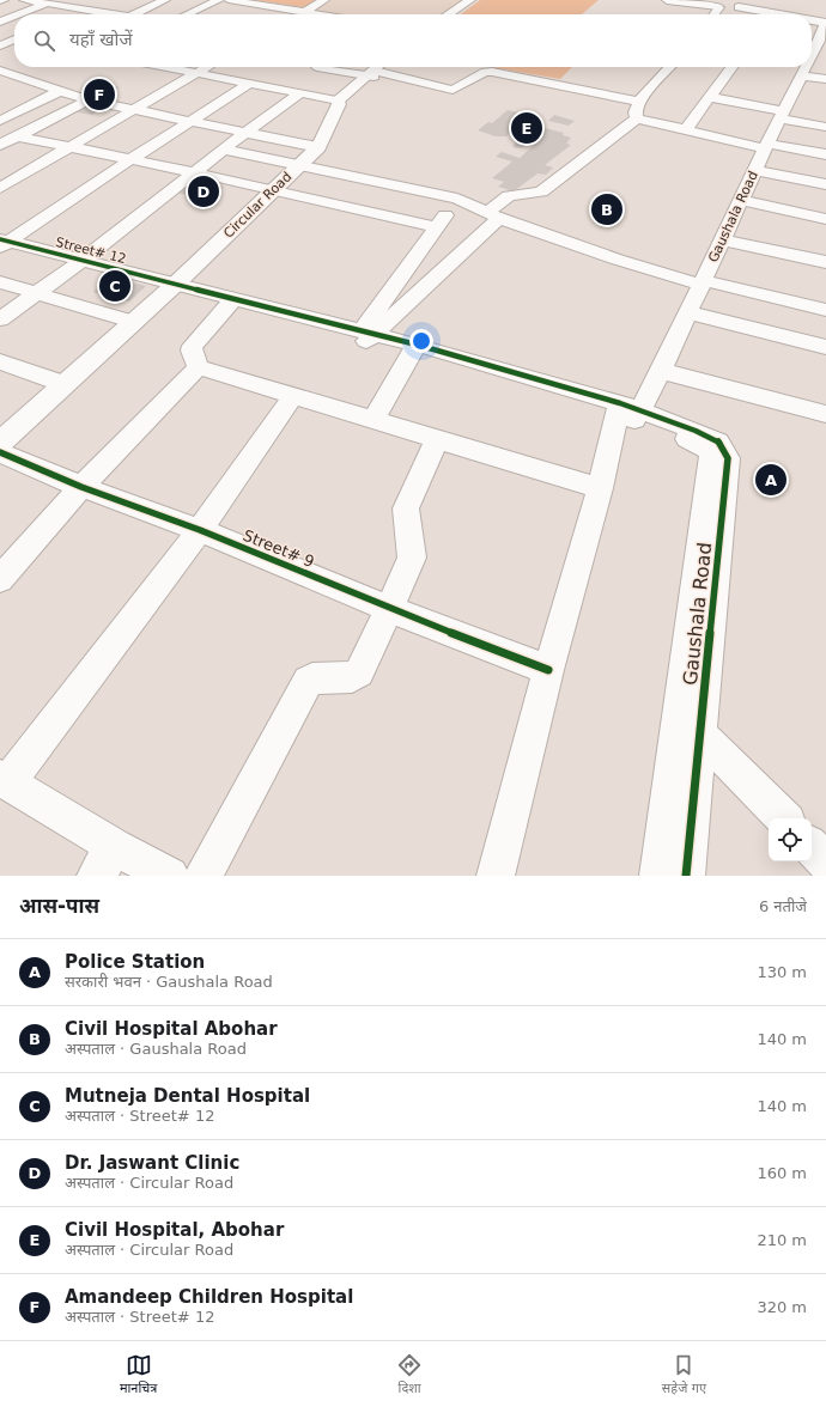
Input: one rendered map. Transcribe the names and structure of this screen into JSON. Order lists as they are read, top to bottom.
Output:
{
  "streets": {
    "main road": ["Circular Road"],
    "street": ["Gaushala Road", "Street# 12", "Street# 9"]
  },
  "crossings": [
    ["Circular Road", "Street# 12"],
    ["Circular Road", "Street# 9"],
    ["Gaushala Road", "Street# 12"]
  ],
  "page": {
    "search": "यहाँ खोजें",
    "pins": [
      "F",
      "E",
      "D",
      "B",
      "C",
      "A"
    ],
    "heading": ["आस-पास", "6 नतीजे"],
    "list": [
      {
        "mark": "A",
        "name": "Police Station",
        "note": "सरकारी भवन · Gaushala Road",
        "value": "130 m"
      },
      {
        "mark": "B",
        "name": "Civil Hospital Abohar",
        "note": "अस्पताल · Gaushala Road",
        "value": "140 m"
      },
      {
        "mark": "C",
        "name": "Mutneja Dental Hospital",
        "note": "अस्पताल · Street# 12",
        "value": "140 m"
      },
      {
        "mark": "D",
        "name": "Dr. Jaswant Clinic",
        "note": "अस्पताल · Circular Road",
        "value": "160 m"
      },
      {
        "mark": "E",
        "name": "Civil Hospital, Abohar",
        "note": "अस्पताल · Circular Road",
        "value": "210 m"
      },
      {
        "mark": "F",
        "name": "Amandeep Children Hospital",
        "note": "अस्पताल · Street# 12",
        "value": "320 m"
      }
    ],
    "nav": ["मानचित्र", "दिशा", "सहेजे गए"]
  }
}
